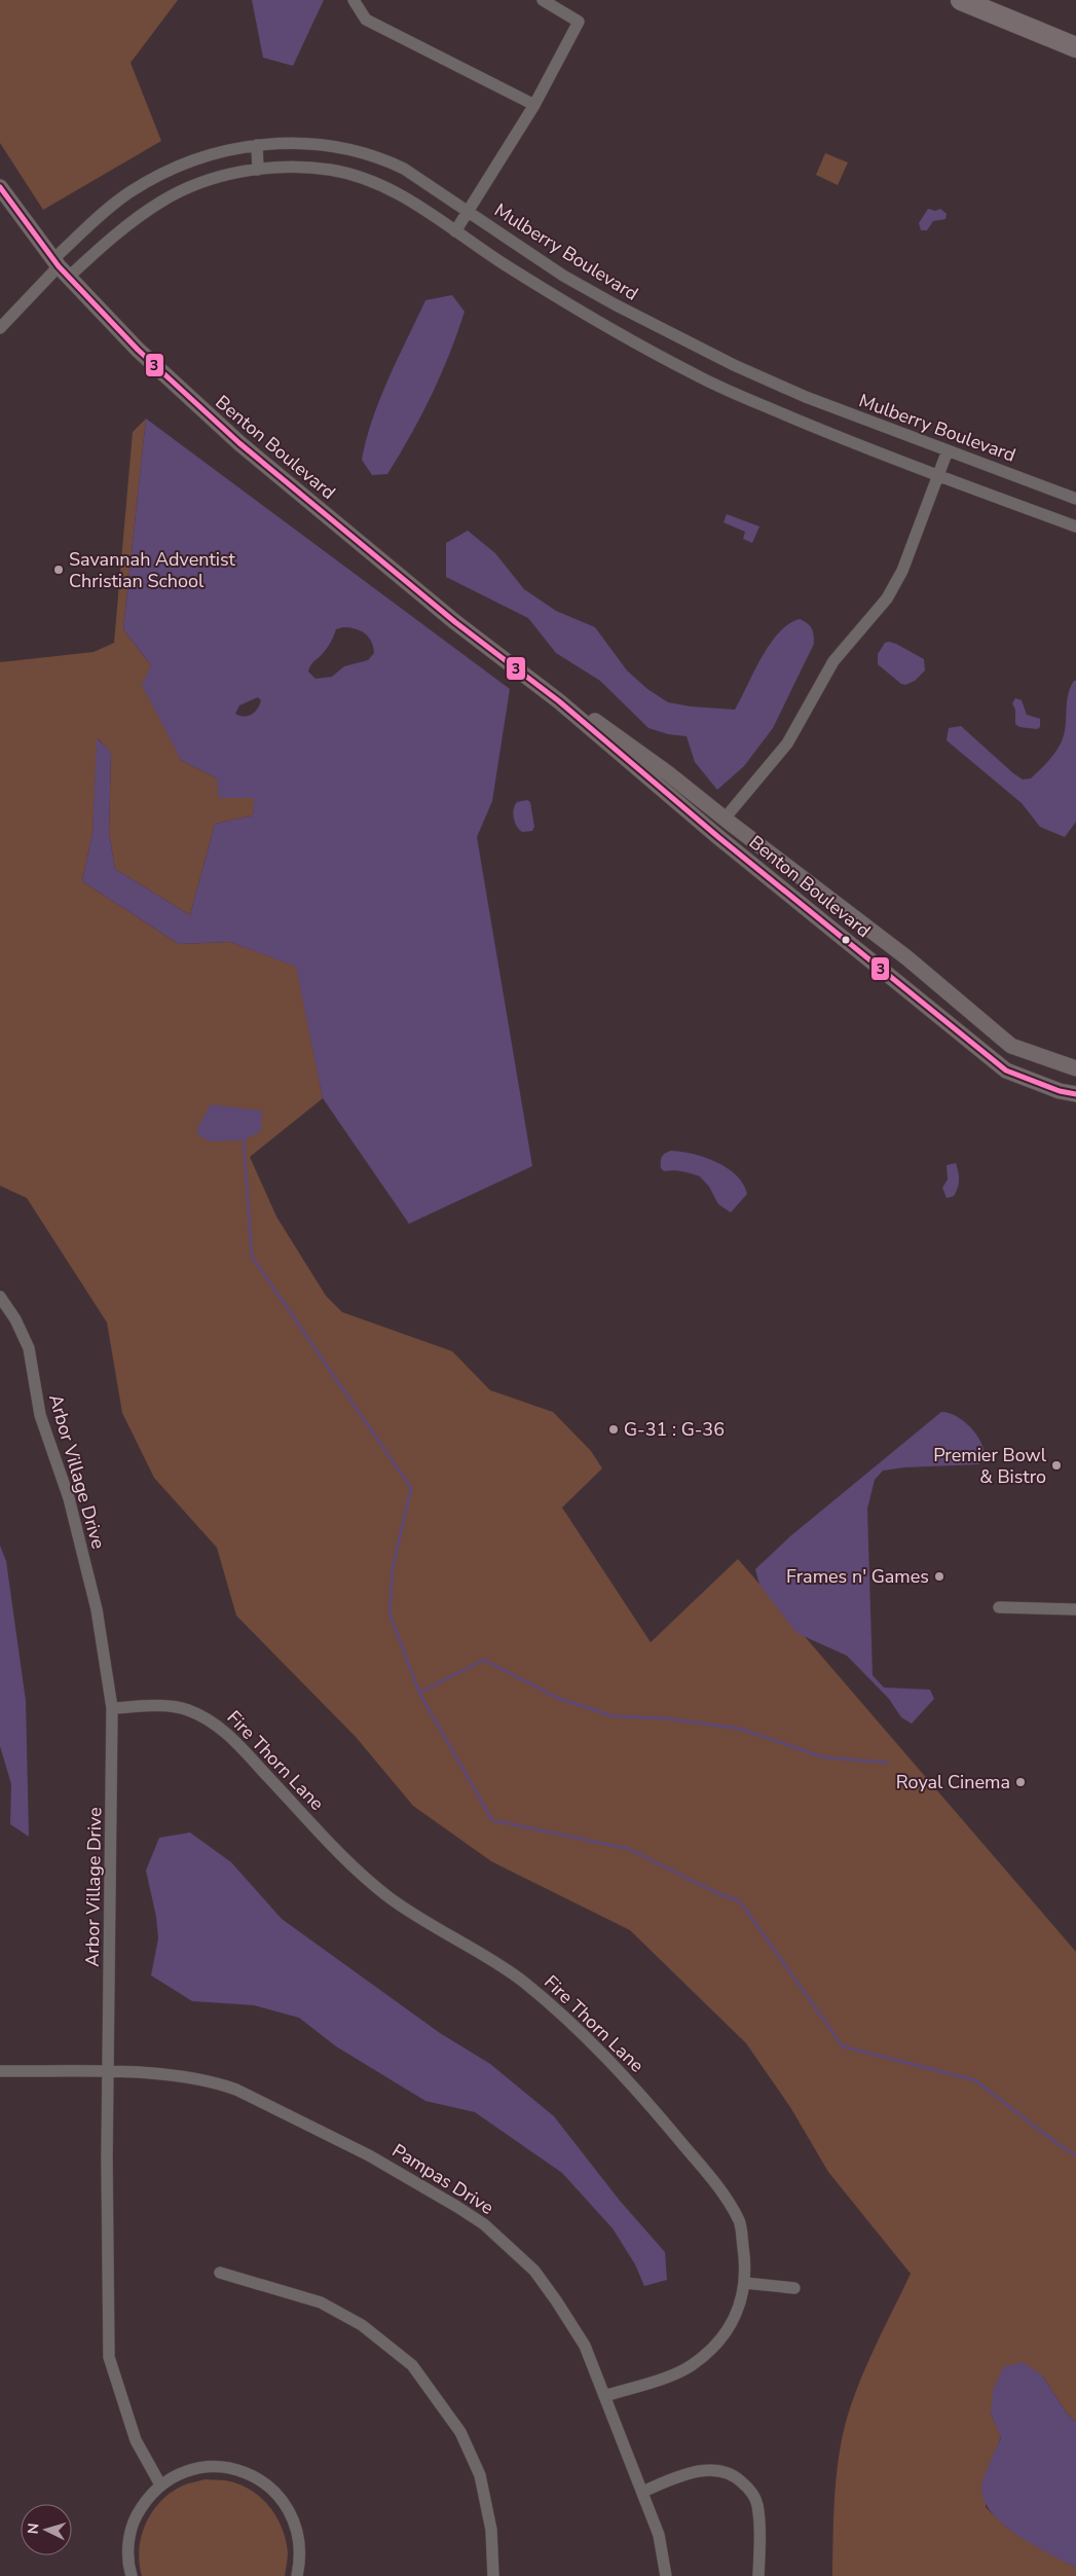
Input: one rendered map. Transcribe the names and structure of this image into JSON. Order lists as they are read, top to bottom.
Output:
{
  "streets": {
    "street": [
      "Mulberry Boulevard",
      "Benton Boulevard",
      "Arbor Village Drive",
      "Fire Thorn Lane",
      "Pampas Drive"
    ]
  },
  "crossings": [
    ["Mulberry Boulevard", "Benton Boulevard"],
    ["Arbor Village Drive", "Fire Thorn Lane"],
    ["Arbor Village Drive", "Pampas Drive"],
    ["Fire Thorn Lane", "Pampas Drive"]
  ],
  "places": [
    "Savannah Adventist Christian School",
    "G-31 : G-36",
    "Premier Bowl & Bistro",
    "Frames n' Games",
    "Royal Cinema"
  ],
  "lines": ["transit line 3"],
  "north": "left"
}
